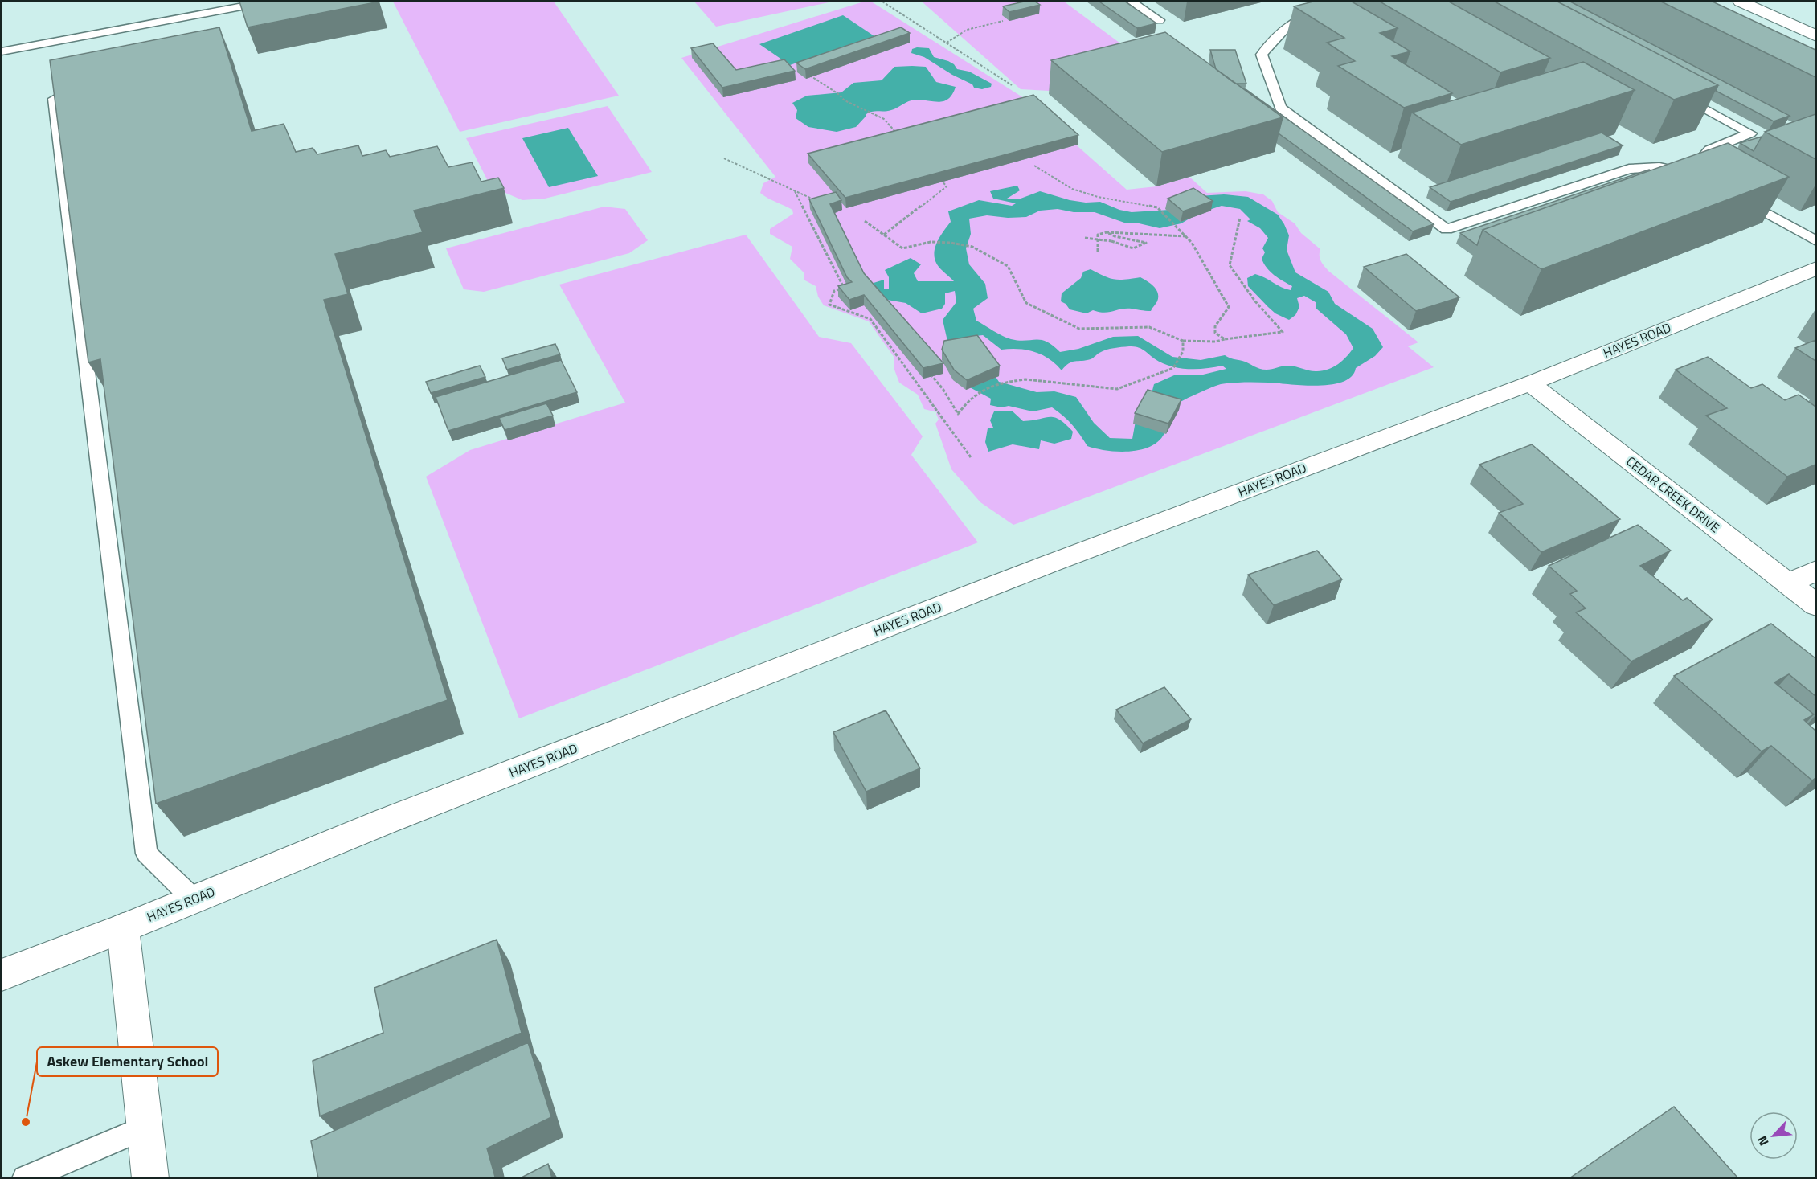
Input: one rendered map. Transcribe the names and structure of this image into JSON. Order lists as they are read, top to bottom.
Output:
{
  "streets": {
    "street": ["HAYES ROAD", "CEDAR CREEK DRIVE"]
  },
  "crossings": [
    ["HAYES ROAD", "CEDAR CREEK DRIVE"]
  ],
  "places": ["Askew Elementary School"],
  "north": "bottom left"
}
